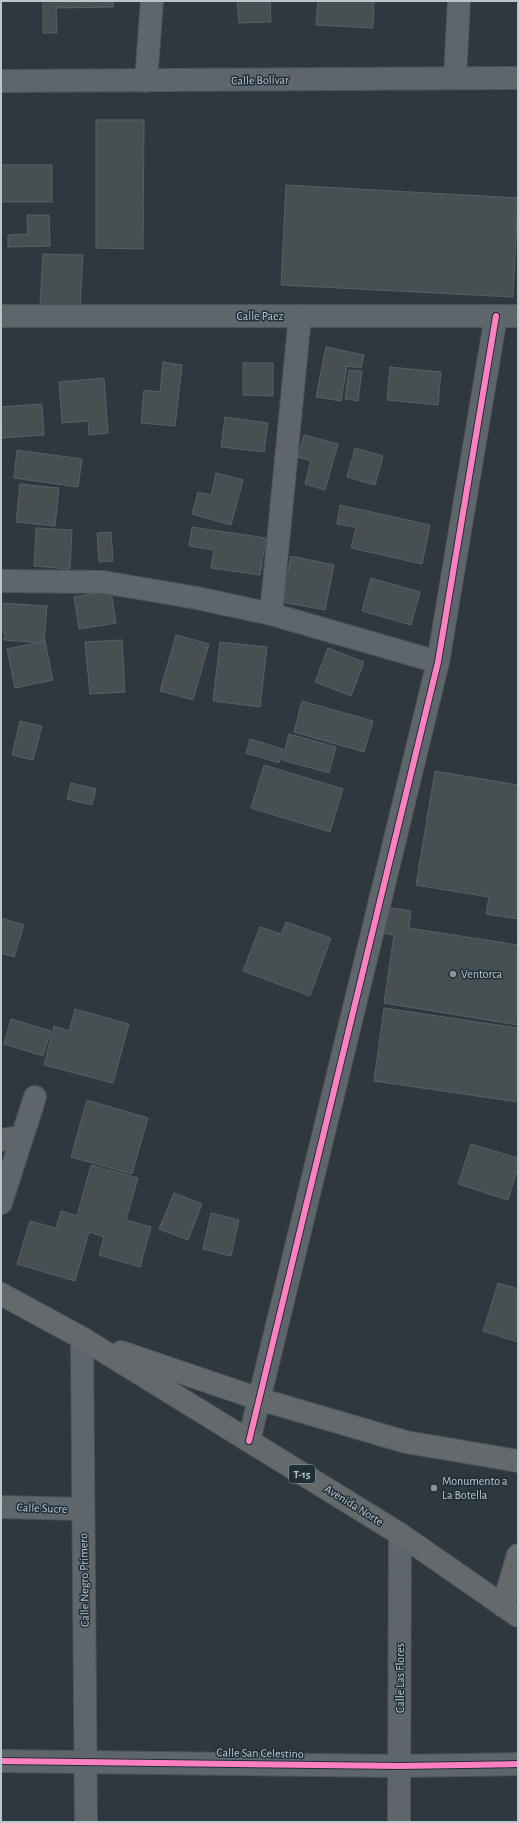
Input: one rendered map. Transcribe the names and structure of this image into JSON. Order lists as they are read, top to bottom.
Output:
{
  "streets": {
    "highway": ["T-15", "Avenida Norte"],
    "street": [
      "Calle Bolívar",
      "Calle Paez",
      "Calle Sucre",
      "Calle Negro Primero",
      "Calle Las Flores",
      "Calle San Celestino"
    ]
  },
  "crossings": [
    ["Avenida Norte", "Calle Negro Primero"],
    ["Avenida Norte", "Calle Las Flores"],
    ["Calle Sucre", "Calle Negro Primero"],
    ["Calle Negro Primero", "Calle San Celestino"],
    ["Calle Las Flores", "Calle San Celestino"]
  ],
  "places": ["Ventorca", "Monumento a La Botella"]
}
